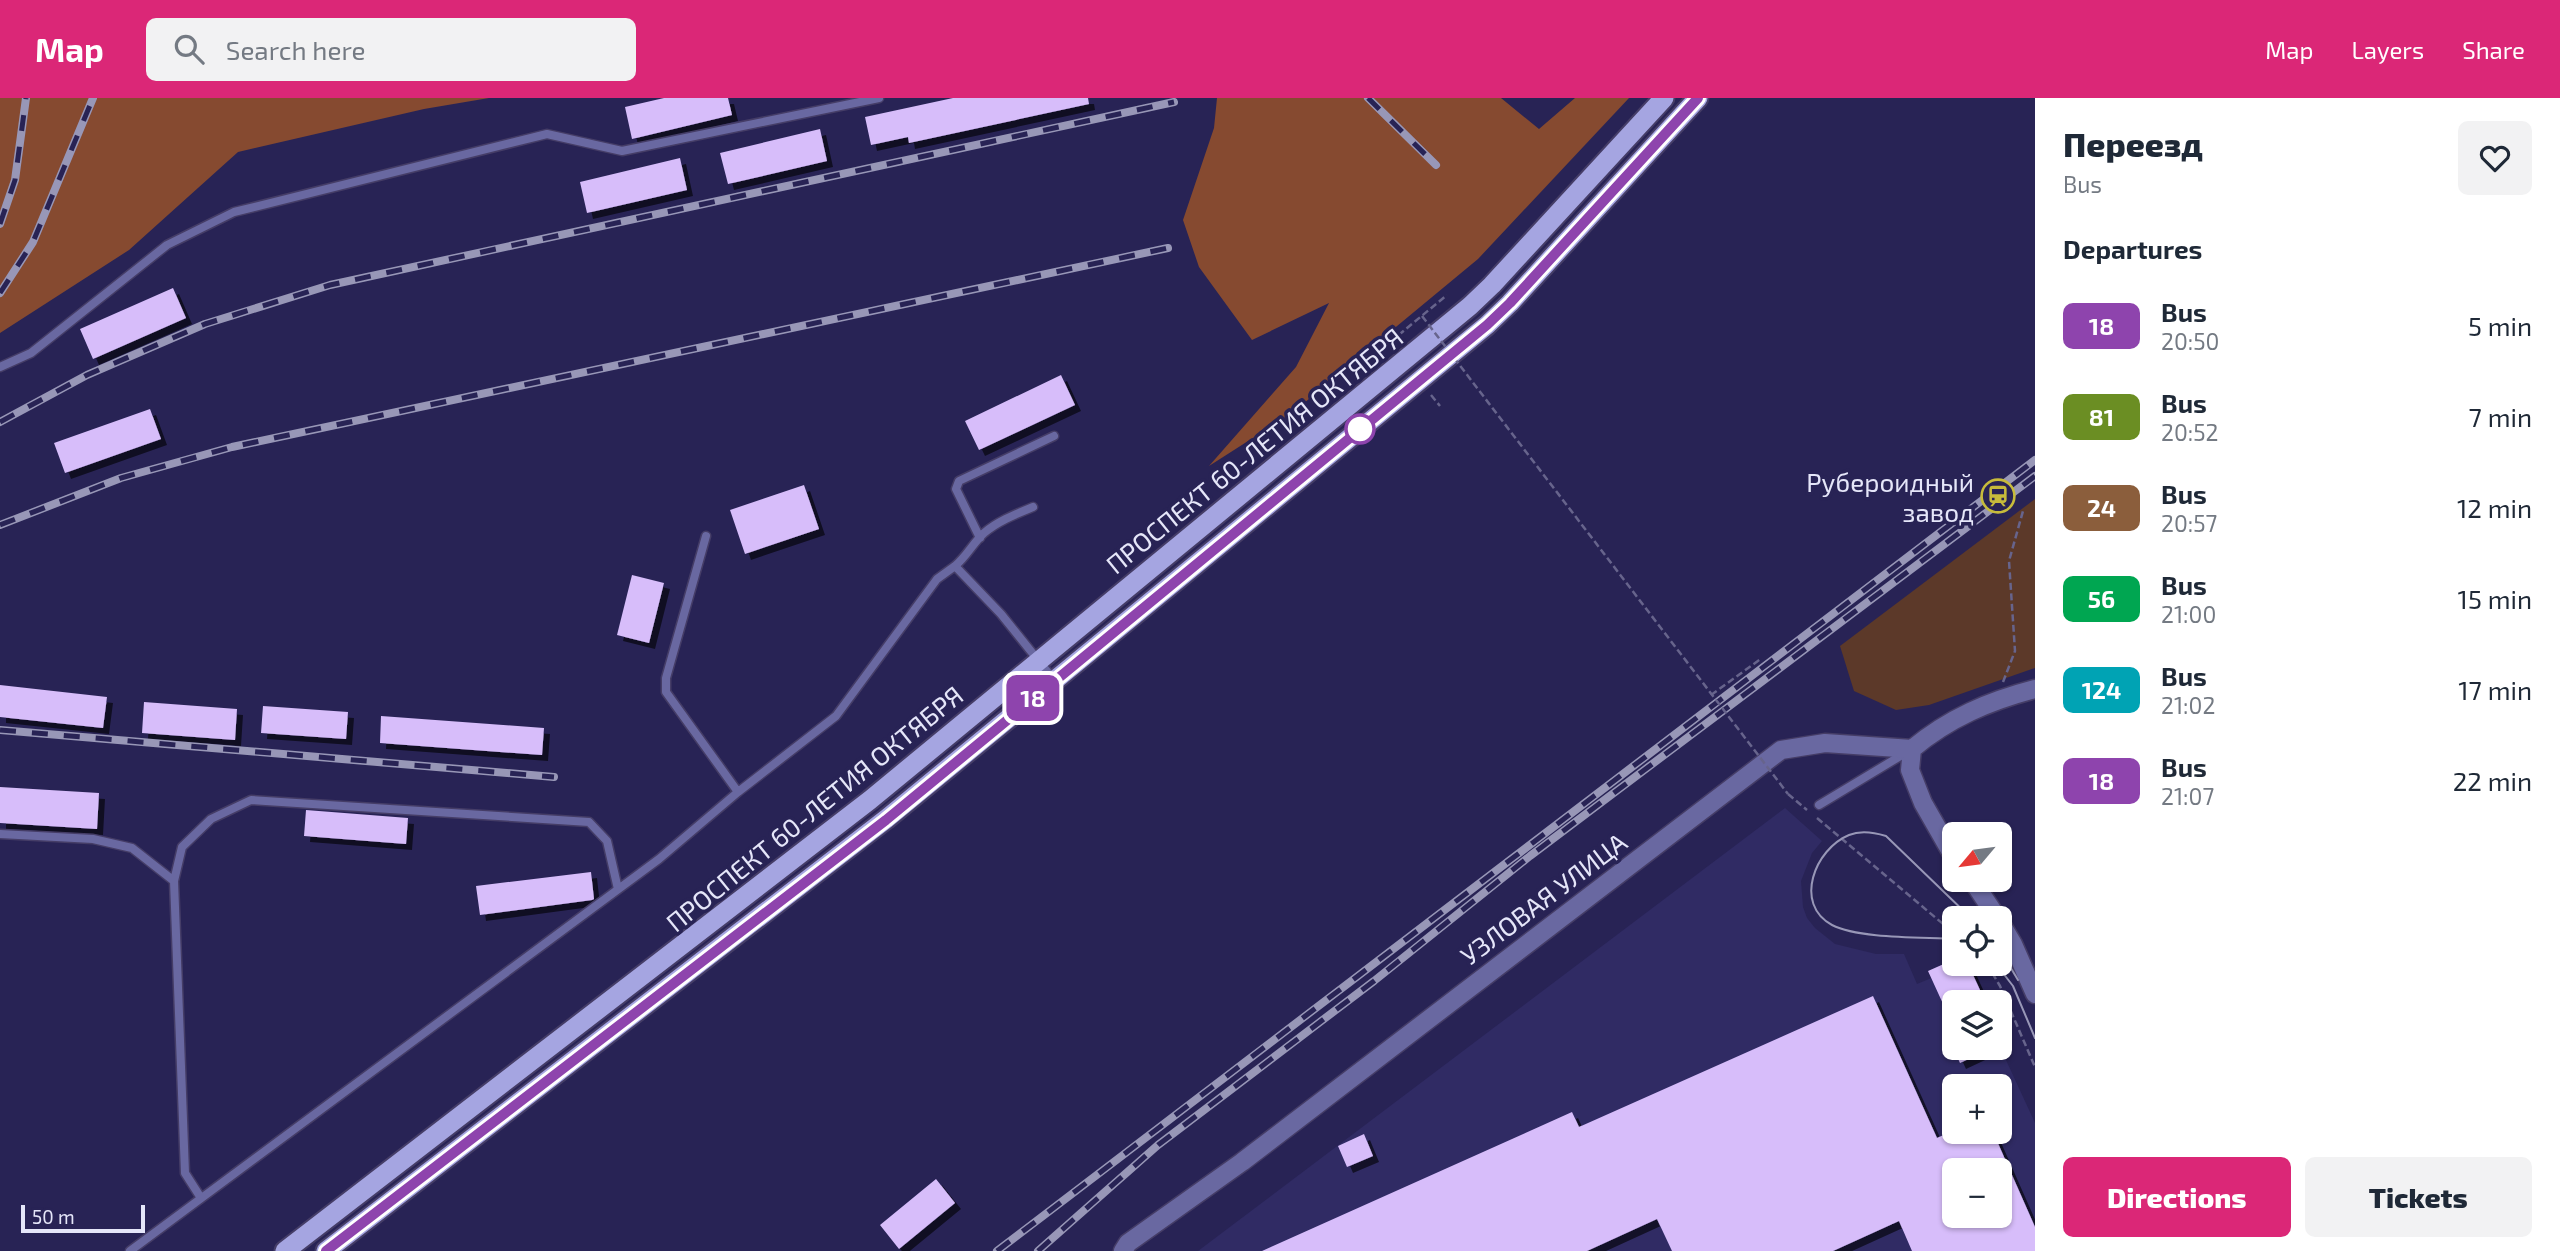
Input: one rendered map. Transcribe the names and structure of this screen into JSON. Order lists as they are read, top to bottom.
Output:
{
  "streets": {
    "highway": ["ПРОСПЕКТ 60-ЛЕТИЯ ОКТЯБРЯ"],
    "street": ["УЗЛОВАЯ УЛИЦА"]
  },
  "places": {
    "station": ["Рубероидный завод"]
  },
  "lines": ["bus line 18"],
  "scale_bar": "50 m",
  "north": "bottom left",
  "page": {
    "header": "Map",
    "search": "Search here",
    "nav": ["Map", "Layers", "Share"],
    "on_map": "18",
    "heading": [
      ["Переезд", "Bus"],
      "Departures"
    ],
    "list": [
      {
        "mark": "18",
        "name": "Bus",
        "note": "20:50",
        "value": "5 min"
      },
      {
        "mark": "81",
        "name": "Bus",
        "note": "20:52",
        "value": "7 min"
      },
      {
        "mark": "24",
        "name": "Bus",
        "note": "20:57",
        "value": "12 min"
      },
      {
        "mark": "56",
        "name": "Bus",
        "note": "21:00",
        "value": "15 min"
      },
      {
        "mark": "124",
        "name": "Bus",
        "note": "21:02",
        "value": "17 min"
      },
      {
        "mark": "18",
        "name": "Bus",
        "note": "21:07",
        "value": "22 min"
      }
    ],
    "map_buttons": ["+", "−"],
    "buttons": ["Directions", "Tickets"],
    "scale": "50 m"
  }
}
